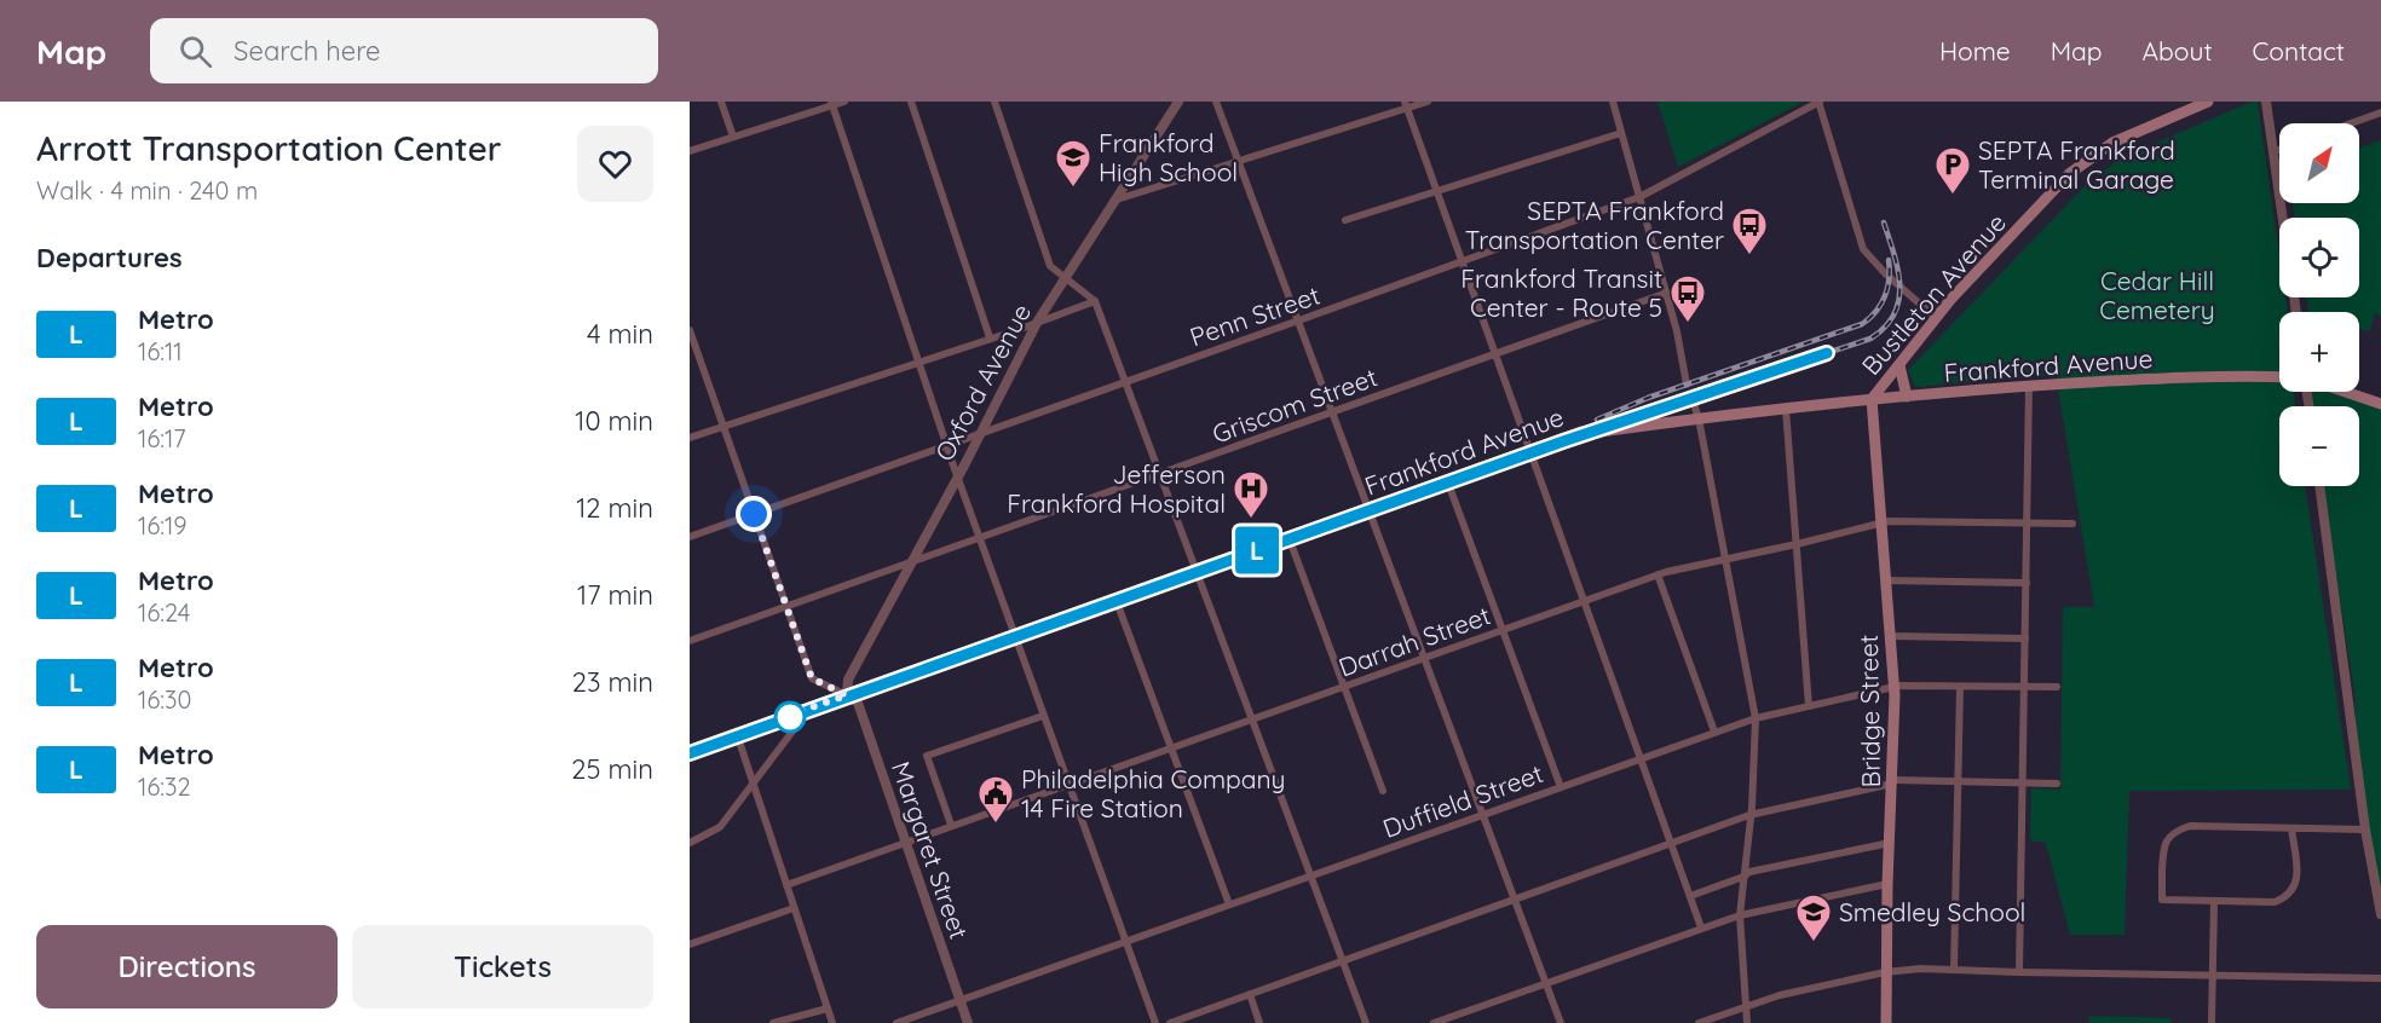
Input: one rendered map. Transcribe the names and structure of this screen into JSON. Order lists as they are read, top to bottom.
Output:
{
  "streets": {
    "main road": ["Bustleton Avenue", "Frankford Avenue", "Bridge Street"],
    "street": [
      "Penn Street",
      "Oxford Avenue",
      "Griscom Street",
      "Darrah Street",
      "Duffield Street",
      "Margaret Street"
    ]
  },
  "crossings": [
    ["Bustleton Avenue", "Frankford Avenue"],
    ["Bustleton Avenue", "Bridge Street"],
    ["Penn Street", "Oxford Avenue"],
    ["Frankford Avenue", "Oxford Avenue"],
    ["Frankford Avenue", "Bridge Street"],
    ["Frankford Avenue", "Margaret Street"],
    ["Oxford Avenue", "Griscom Street"],
    ["Oxford Avenue", "Margaret Street"],
    ["Darrah Street", "Bridge Street"],
    ["Darrah Street", "Margaret Street"],
    ["Bridge Street", "Duffield Street"],
    ["Duffield Street", "Margaret Street"]
  ],
  "parks": ["Cedar Hill Cemetery"],
  "places": {
    "school or university": ["Frankford High School", "Smedley School"],
    "parking": ["SEPTA Frankford Terminal Garage"],
    "bus stop": ["SEPTA Frankford Transportation Center", "Frankford Transit Center - Route 5"],
    "hospital": ["Jefferson Frankford Hospital"],
    "public building": ["Philadelphia Company 14 Fire Station"]
  },
  "lines": ["metro line L"],
  "north": "top right",
  "page": {
    "header": "Map",
    "search": "Search here",
    "nav": [
      "Home",
      "Map",
      "About",
      "Contact"
    ],
    "heading": [
      ["Arrott Transportation Center", "Walk · 4 min · 240 m"],
      "Departures"
    ],
    "on_map": "L",
    "map_buttons": ["+", "−"],
    "list": [
      {
        "mark": "L",
        "name": "Metro",
        "note": "16:11",
        "value": "4 min"
      },
      {
        "mark": "L",
        "name": "Metro",
        "note": "16:17",
        "value": "10 min"
      },
      {
        "mark": "L",
        "name": "Metro",
        "note": "16:19",
        "value": "12 min"
      },
      {
        "mark": "L",
        "name": "Metro",
        "note": "16:24",
        "value": "17 min"
      },
      {
        "mark": "L",
        "name": "Metro",
        "note": "16:30",
        "value": "23 min"
      },
      {
        "mark": "L",
        "name": "Metro",
        "note": "16:32",
        "value": "25 min"
      }
    ],
    "buttons": ["Directions", "Tickets"]
  }
}
